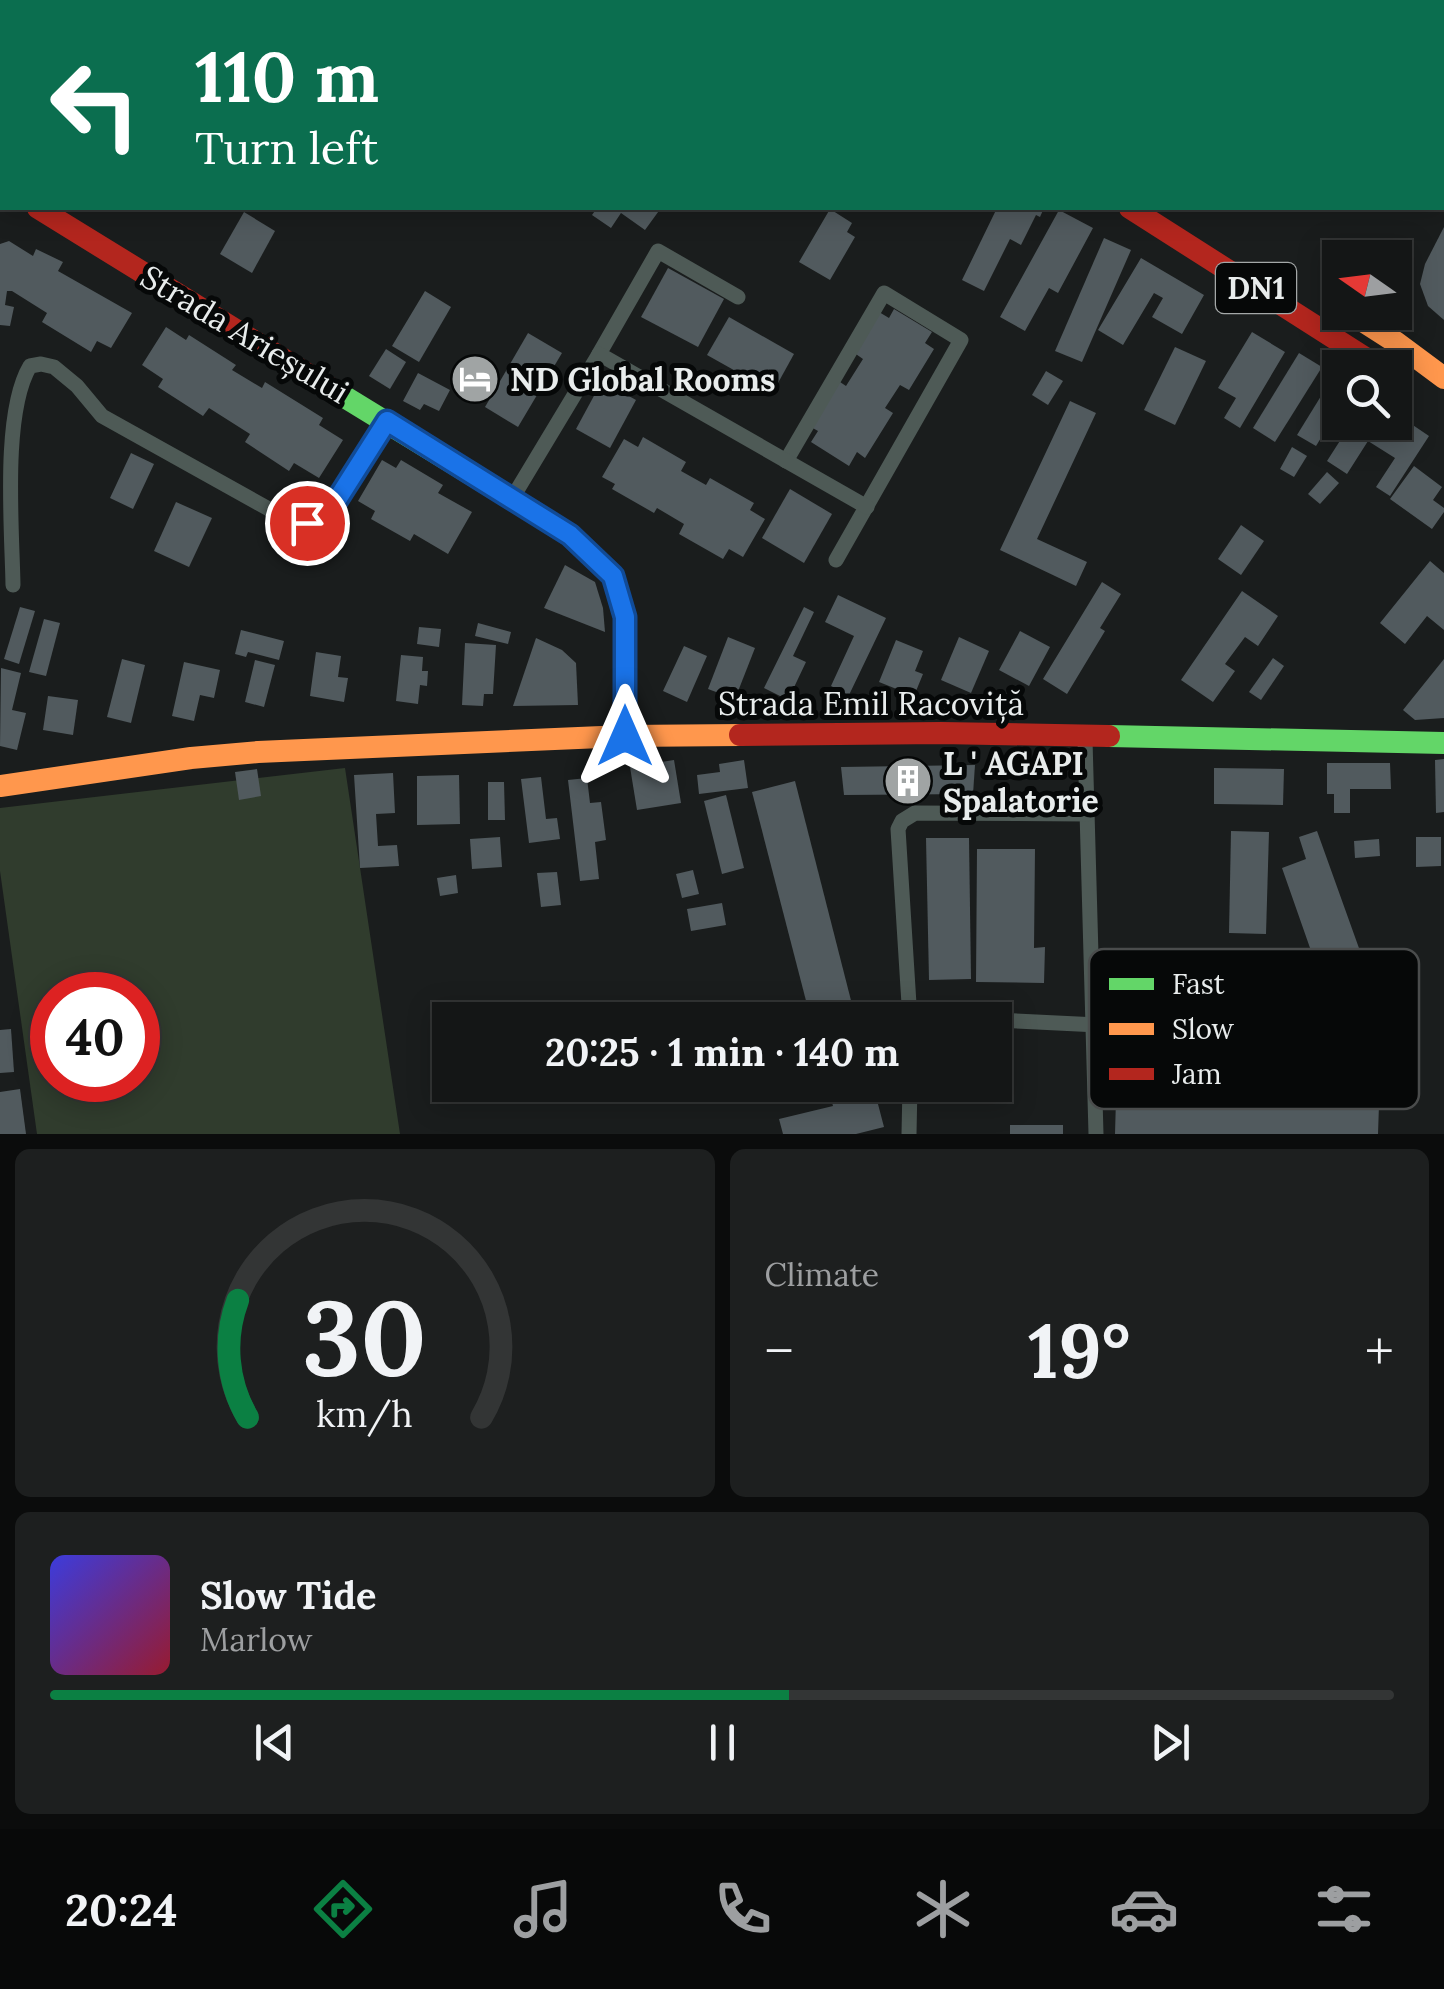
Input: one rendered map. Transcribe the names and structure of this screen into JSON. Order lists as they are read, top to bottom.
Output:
{
  "streets": {
    "street": ["DN1", "Strada Arieșului", "Strada Emil Racoviță"]
  },
  "crossings": [
    ["Strada Arieșului", "Strada Emil Racoviță"]
  ],
  "places": {
    "hotel": ["ND Global Rooms"],
    "building": ["L ' AGAPI Spalatorie"]
  },
  "legend": ["Fast", "Slow", "Jam"],
  "north": "left",
  "page": {
    "turn": ["110 m", "Turn left"],
    "limit": "40",
    "trip": "20:25 · 1 min · 140 m",
    "tile": "Climate",
    "heat": ["−", "19°", "+"],
    "song": ["Slow Tide", "Marlow"],
    "tabs": "20:24",
    "gauge": ["30", "km/h"]
  }
}
